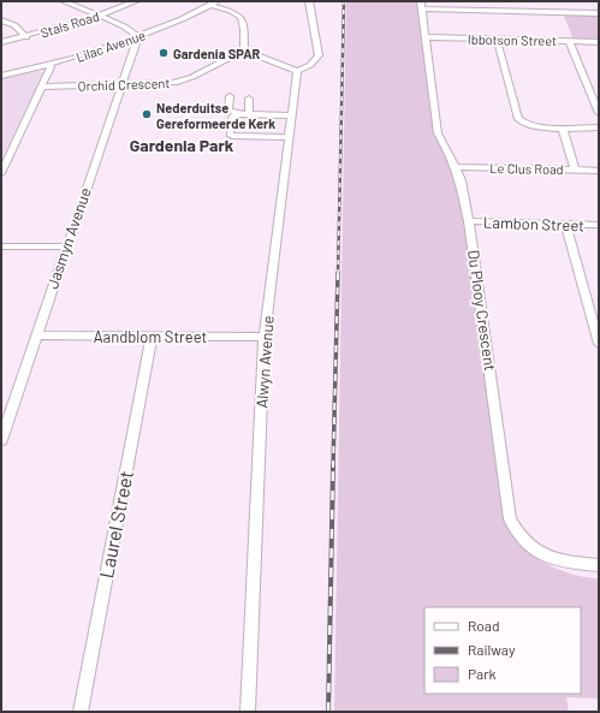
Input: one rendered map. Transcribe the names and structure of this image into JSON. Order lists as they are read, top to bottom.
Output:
{
  "streets": {
    "street": [
      "Stals Road",
      "Ibbotson Street",
      "Lilac Avenue",
      "Orchid Crescent",
      "Le Clus Road",
      "Lambon Street",
      "Jasmyn Avenue",
      "Du Plooy Crescent",
      "Aandblom Street",
      "Alwyn Avenue",
      "Laurel Street"
    ]
  },
  "crossings": [
    ["Ibbotson Street", "Du Plooy Crescent"],
    ["Lilac Avenue", "Jasmyn Avenue"],
    ["Orchid Crescent", "Jasmyn Avenue"],
    ["Le Clus Road", "Du Plooy Crescent"],
    ["Lambon Street", "Du Plooy Crescent"],
    ["Jasmyn Avenue", "Aandblom Street"],
    ["Aandblom Street", "Alwyn Avenue"],
    ["Aandblom Street", "Laurel Street"]
  ],
  "districts": ["Gardenia Park"],
  "places": ["Gardenia SPAR", "Nederduitse Gereformeerde Kerk"],
  "legend": ["Road", "Railway", "Park"]
}
